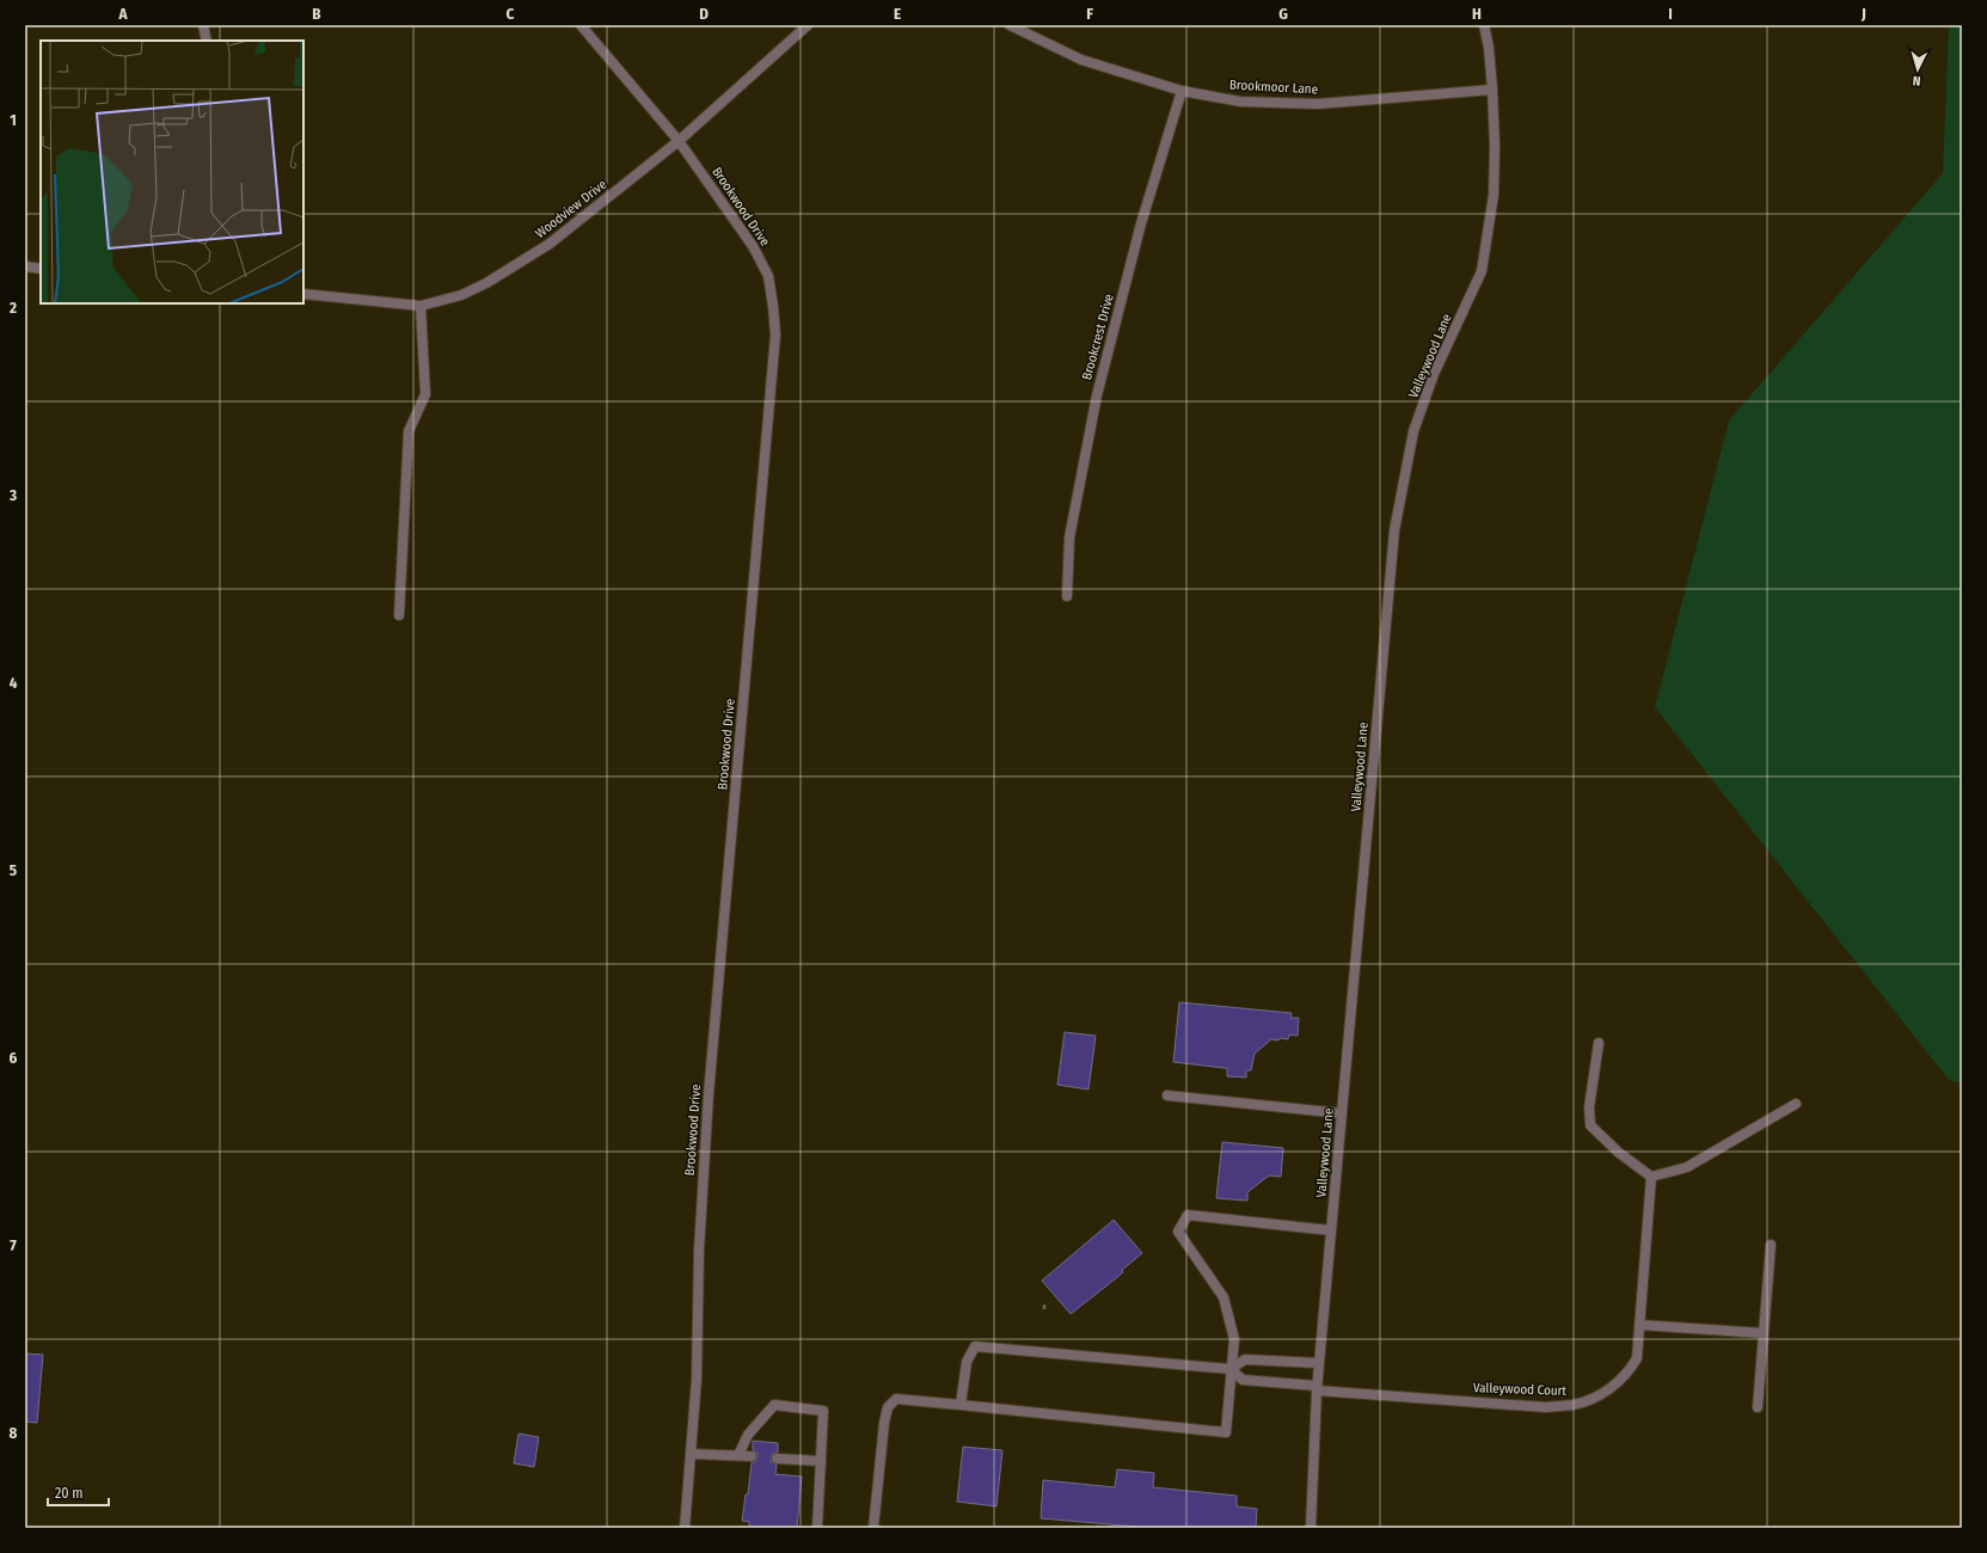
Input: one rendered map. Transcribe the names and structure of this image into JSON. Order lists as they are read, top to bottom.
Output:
{
  "streets": {
    "street": [
      "Brookmoor Lane",
      "Brookwood Drive",
      "Woodview Drive",
      "Brookcrest Drive",
      "Valleywood Lane",
      "Valleywood Court"
    ]
  },
  "crossings": [
    ["Brookmoor Lane", "Brookcrest Drive"],
    ["Brookmoor Lane", "Valleywood Lane"],
    ["Brookwood Drive", "Woodview Drive"],
    ["Valleywood Lane", "Valleywood Court"]
  ],
  "scale_bar": "20 m",
  "north": "bottom",
  "grid": {
    "columns": [
      "A",
      "B",
      "C",
      "D",
      "E",
      "F",
      "G",
      "H",
      "I",
      "J"
    ],
    "rows": [
      "1",
      "2",
      "3",
      "4",
      "5",
      "6",
      "7",
      "8"
    ]
  }
}
